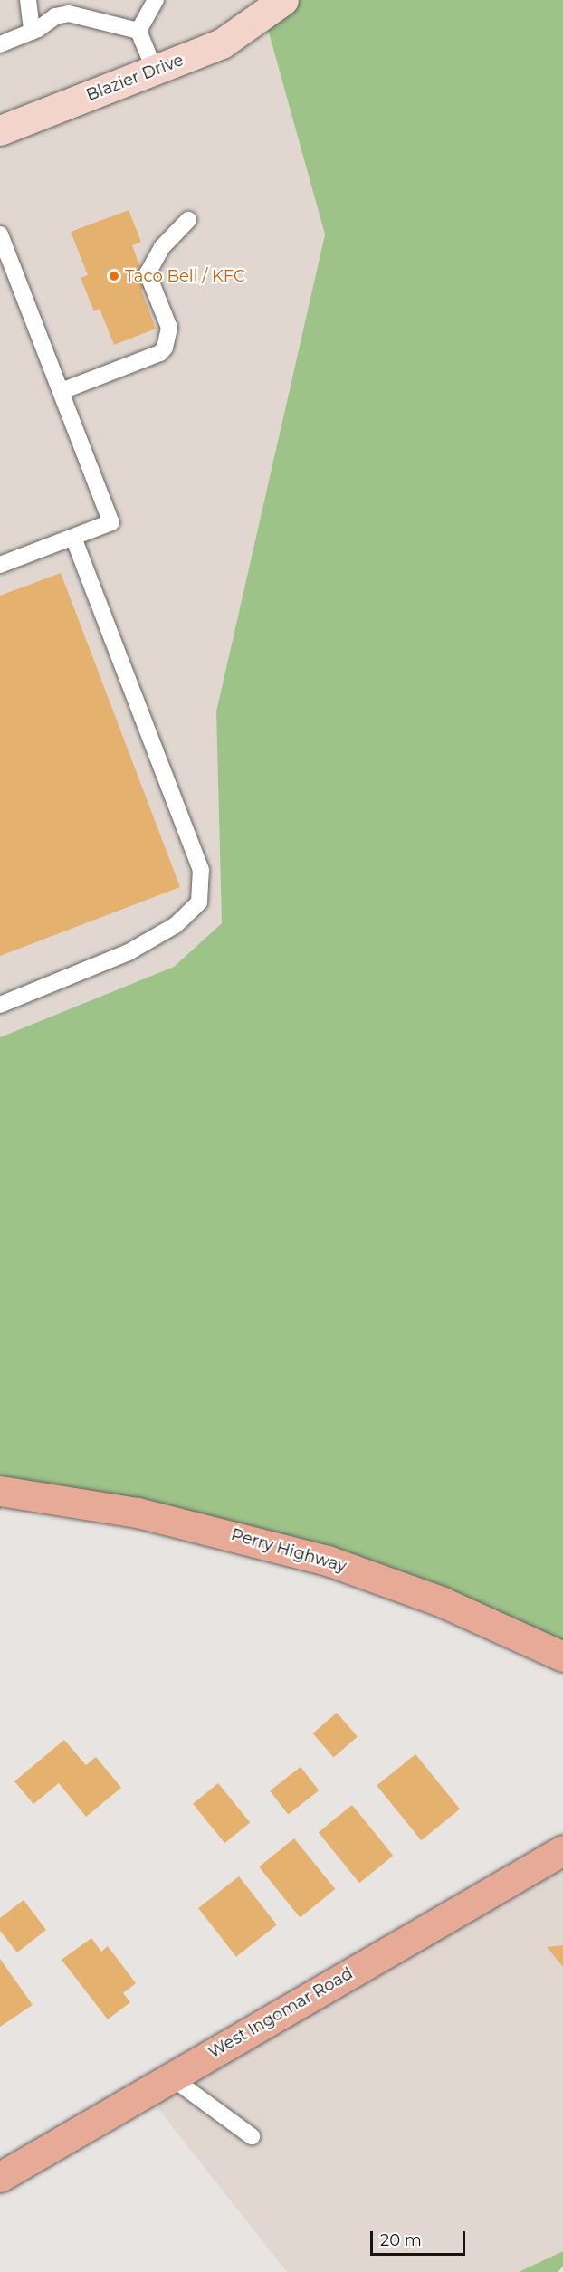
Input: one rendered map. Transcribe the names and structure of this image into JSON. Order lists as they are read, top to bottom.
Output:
{
  "streets": {
    "main road": ["Perry Highway", "West Ingomar Road"],
    "street": ["Blazier Drive"]
  },
  "places": ["Taco Bell / KFC"],
  "scale_bar": "20 m"
}
